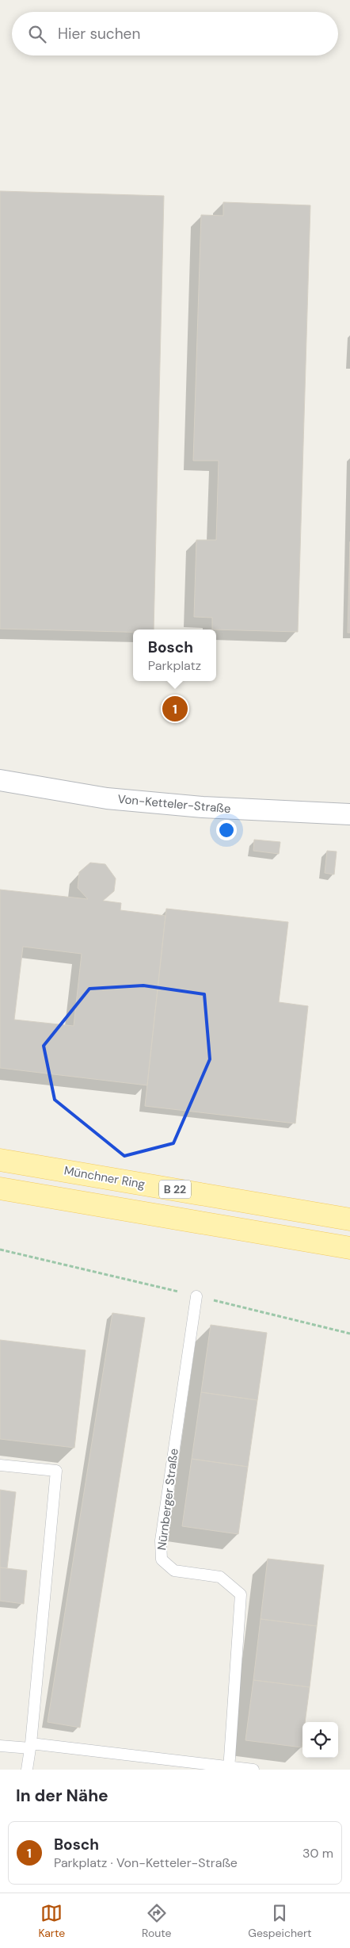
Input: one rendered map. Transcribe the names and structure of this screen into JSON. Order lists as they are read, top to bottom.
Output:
{
  "streets": {
    "main road": ["Münchner Ring", "B 22"],
    "street": ["Von-Ketteler-Straße"],
    "lane": ["Nürnberger Straße"]
  },
  "page": {
    "search": "Hier suchen",
    "popup": ["Bosch", "Parkplatz"],
    "pins": "1",
    "heading": "In der Nähe",
    "list": [
      {
        "mark": "1",
        "name": "Bosch",
        "note": "Parkplatz · Von-Ketteler-Straße",
        "value": "30 m"
      }
    ],
    "nav": ["Karte", "Route", "Gespeichert"]
  }
}
